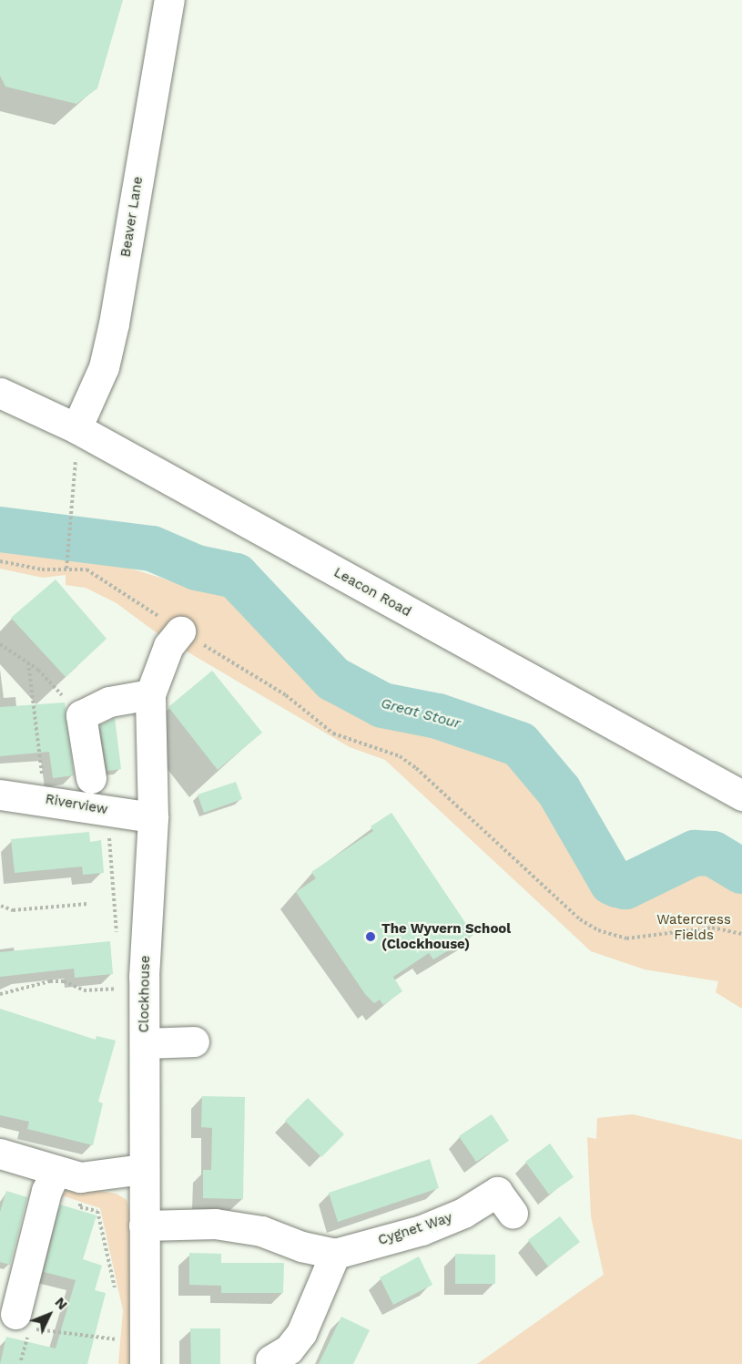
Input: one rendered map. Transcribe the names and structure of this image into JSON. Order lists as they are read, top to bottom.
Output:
{
  "streets": {
    "street": [
      "Beaver Lane",
      "Leacon Road",
      "Riverview",
      "Clockhouse",
      "Cygnet Way"
    ]
  },
  "crossings": [
    ["Beaver Lane", "Leacon Road"],
    ["Riverview", "Clockhouse"],
    ["Clockhouse", "Cygnet Way"]
  ],
  "water": ["Great Stour"],
  "parks": ["Watercress Fields"],
  "places": ["The Wyvern School (Clockhouse)"],
  "north": "top right"
}
